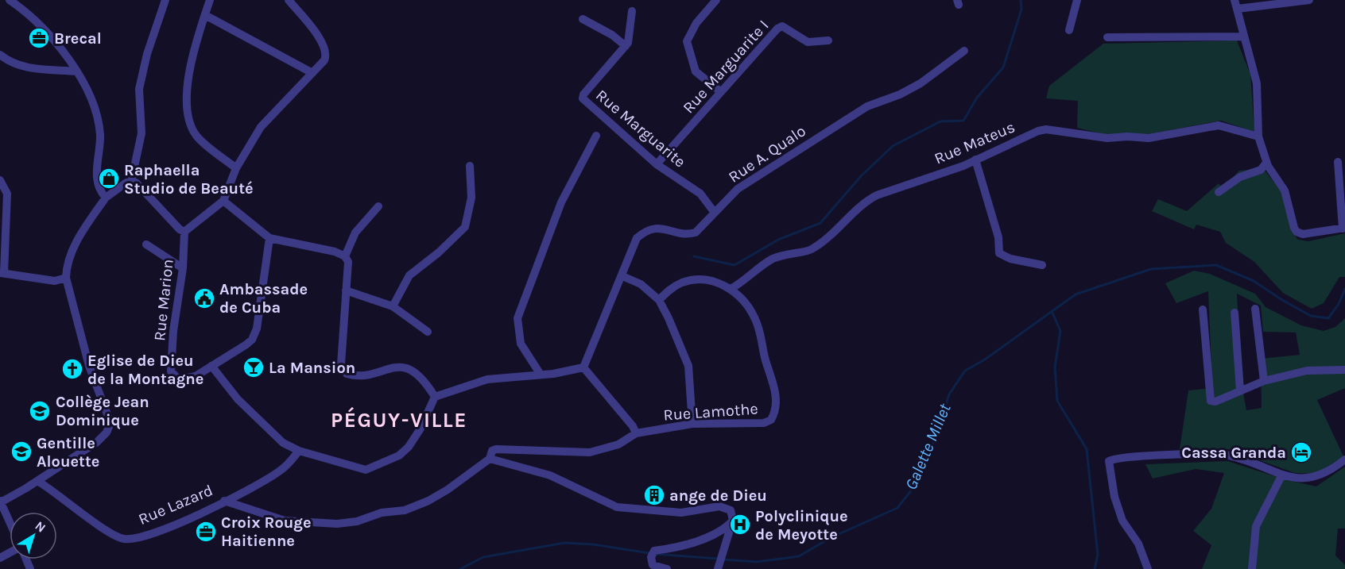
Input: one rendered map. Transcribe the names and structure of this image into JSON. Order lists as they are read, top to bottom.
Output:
{
  "streets": {
    "street": [
      "Rue Marguarite I",
      "Rue Marguarite",
      "Rue Mateus",
      "Rue A. Qualo",
      "Rue Marion",
      "Rue Lamothe",
      "Rue Lazard"
    ]
  },
  "crossings": [
    ["Rue Marguarite I", "Rue Marguarite"],
    ["Rue Marguarite", "Rue A. Qualo"],
    ["Rue Mateus", "Rue Lamothe"],
    ["Rue Lamothe", "Rue Lazard"]
  ],
  "districts": ["PÉGUY-VILLE"],
  "water": ["Galette Millet"],
  "places": {
    "office": ["Brecal", "Croix Rouge Haitienne"],
    "shop": ["Raphaella Studio de Beauté"],
    "public building": ["Ambassade de Cuba"],
    "bar": ["La Mansion"],
    "church": ["Eglise de Dieu de la Montagne"],
    "school or university": ["Collège Jean Dominique", "Gentille Alouette"],
    "hotel": ["Cassa Granda"],
    "building": ["ange de Dieu"],
    "hospital": ["Polyclinique de Meyotte"]
  },
  "north": "top right"
}
